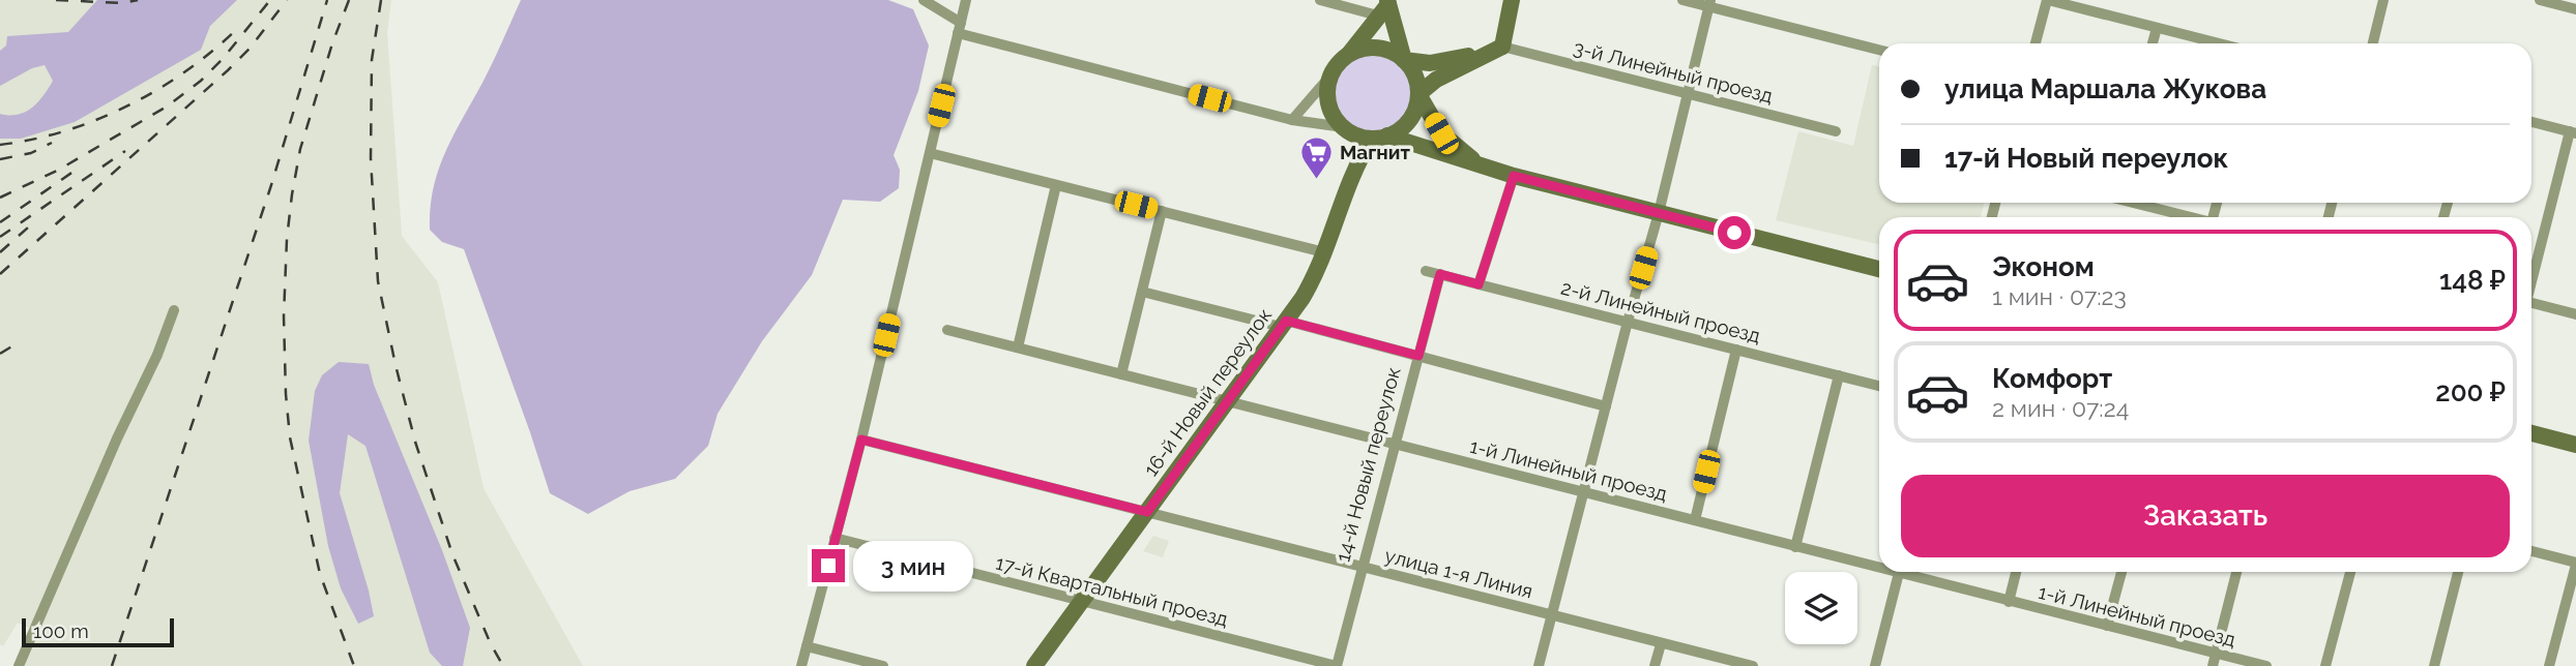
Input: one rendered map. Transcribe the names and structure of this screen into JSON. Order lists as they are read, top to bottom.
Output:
{
  "streets": {
    "main road": ["16-й Новый переулок"],
    "street": [
      "3-й Линейный проезд",
      "2-й Линейный проезд",
      "14-й Новый переулок",
      "1-й Линейный проезд",
      "улица 1-я Линия",
      "17-й Квартальный проезд"
    ]
  },
  "crossings": [
    ["2-й Линейный проезд", "14-й Новый переулок"],
    ["16-й Новый переулок", "1-й Линейный проезд"],
    ["16-й Новый переулок", "улица 1-я Линия"],
    ["16-й Новый переулок", "17-й Квартальный проезд"],
    ["14-й Новый переулок", "1-й Линейный проезд"],
    ["14-й Новый переулок", "улица 1-я Линия"],
    ["14-й Новый переулок", "17-й Квартальный проезд"]
  ],
  "places": {
    "supermarket": ["Магнит"]
  },
  "scale_bar": "100 m",
  "page": {
    "banner": ["улица Маршала Жукова", "17-й Новый переулок"],
    "list": [
      {
        "name": "Эконом",
        "note": "1 мин · 07:23",
        "value": "148 ₽"
      },
      {
        "name": "Комфорт",
        "note": "2 мин · 07:24",
        "value": "200 ₽"
      }
    ],
    "buttons": "Заказать",
    "bubble": "3 мин",
    "scale": "100 m"
  }
}
